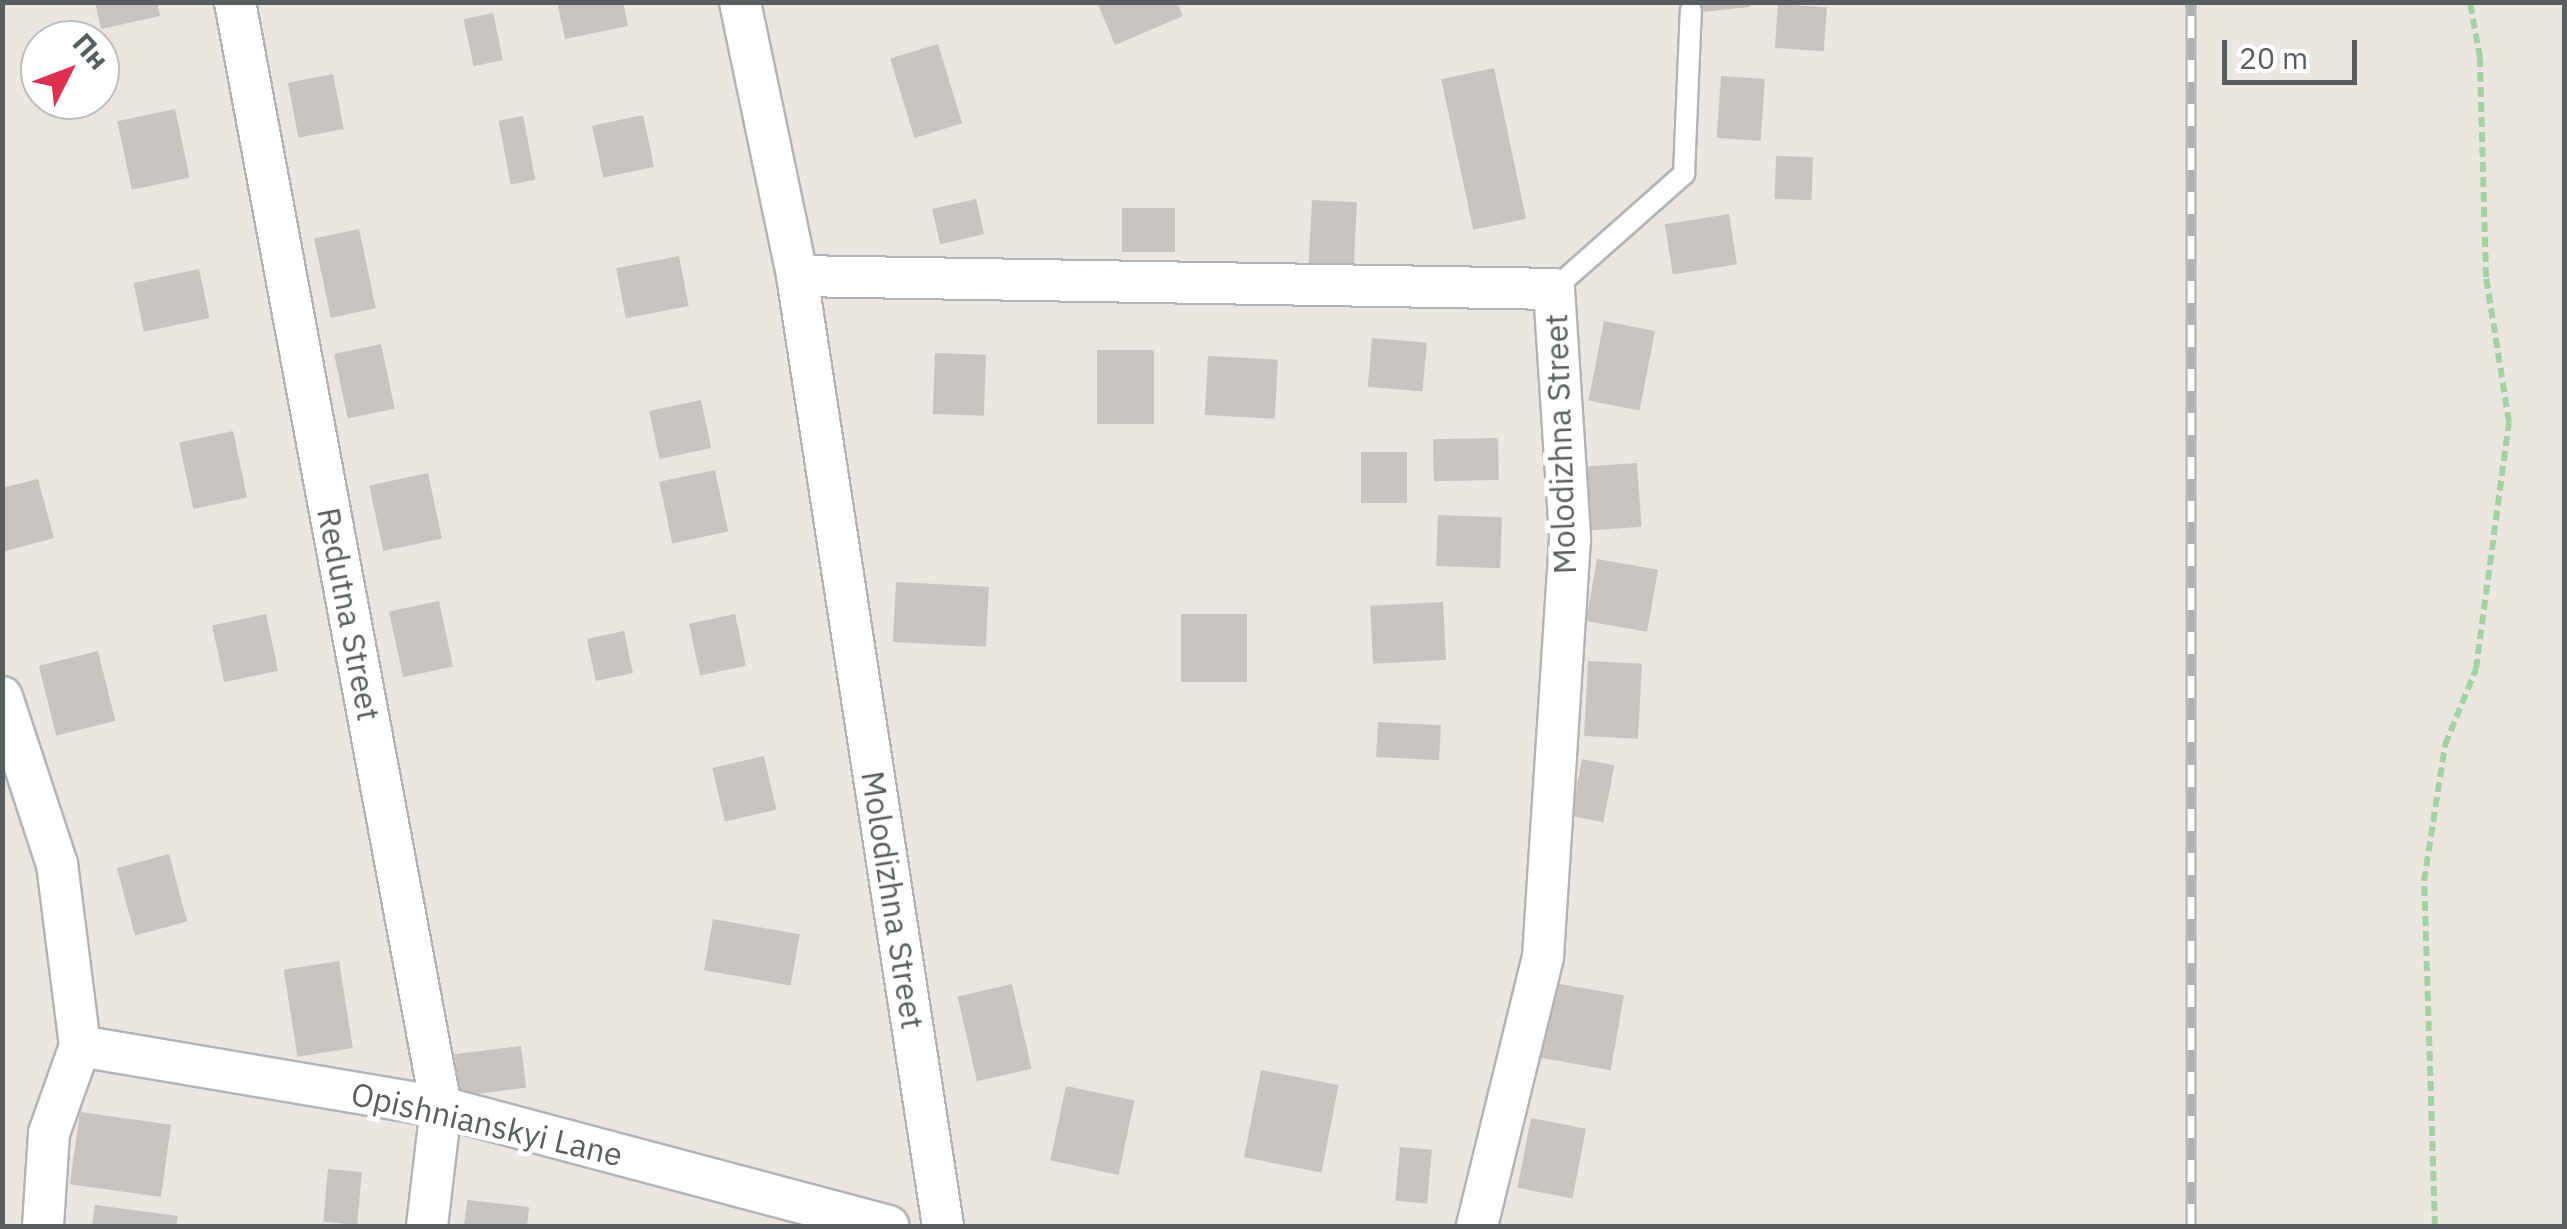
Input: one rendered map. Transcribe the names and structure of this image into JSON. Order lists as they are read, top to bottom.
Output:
{
  "streets": {
    "street": ["Molodizhna Street", "Redutna Street", "Opishnianskyi Lane"]
  },
  "crossings": [
    ["Redutna Street", "Opishnianskyi Lane"]
  ],
  "scale_bar": "20 m",
  "north": "top right"
}
